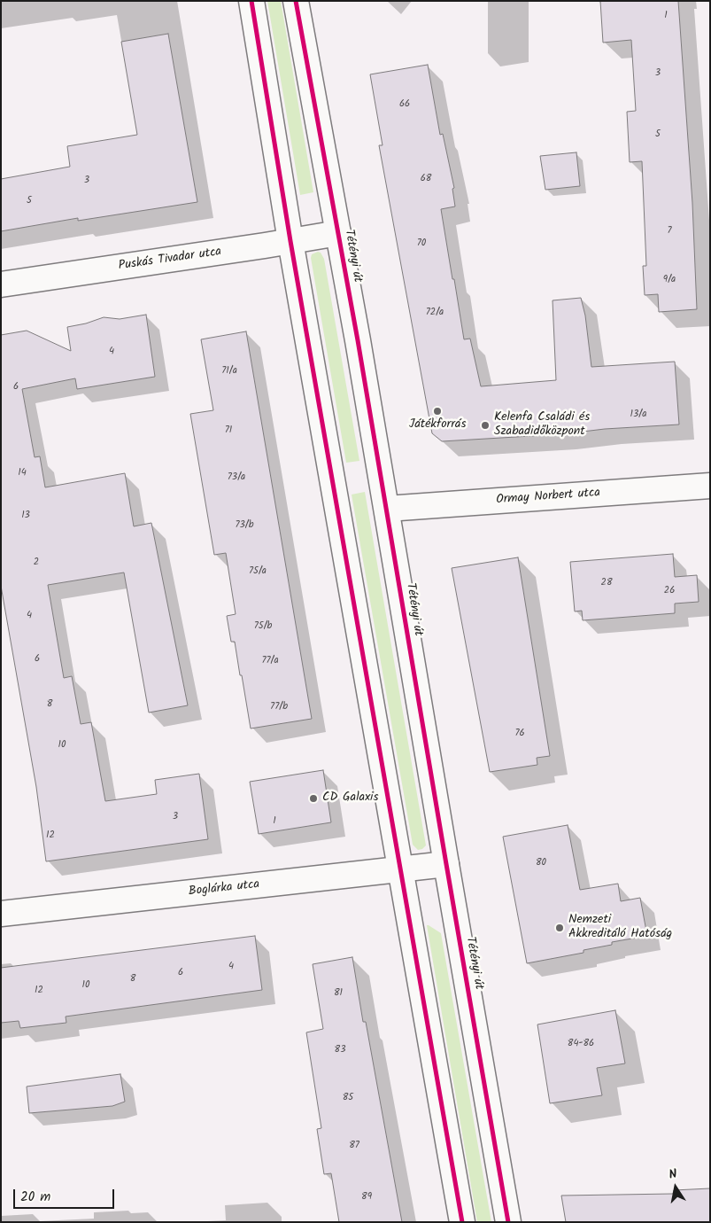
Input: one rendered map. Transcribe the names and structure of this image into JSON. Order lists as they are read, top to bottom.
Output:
{
  "streets": {
    "street": [
      "Tétényi út",
      "Puskás Tivadar utca",
      "Ormay Norbert utca",
      "Boglárka utca"
    ]
  },
  "crossings": [
    ["Tétényi út", "Puskás Tivadar utca"],
    ["Tétényi út", "Ormay Norbert utca"],
    ["Tétényi út", "Boglárka utca"]
  ],
  "places": [
    "Játékforrás",
    "Kelenfa Családi és Szabadidőközpont",
    "CD Galaxis",
    "Nemzeti Akkreditáló Hatóság"
  ],
  "house_numbers": [
    "1",
    "3",
    "66",
    "5",
    "68",
    "3",
    "5",
    "7",
    "70",
    "9/a",
    "72/a",
    "4",
    "71/a",
    "6",
    "13/a",
    "71",
    "14",
    "73/a",
    "13",
    "73/b",
    "2",
    "75/a",
    "28",
    "26",
    "4",
    "75/b",
    "6",
    "77/a",
    "8",
    "77/b",
    "76",
    "10",
    "3",
    "1",
    "12",
    "80",
    "4",
    "6",
    "8",
    "10",
    "12",
    "81",
    "84-86",
    "83",
    "85",
    "87",
    "89"
  ],
  "scale_bar": "20 m",
  "north": "top"
}
